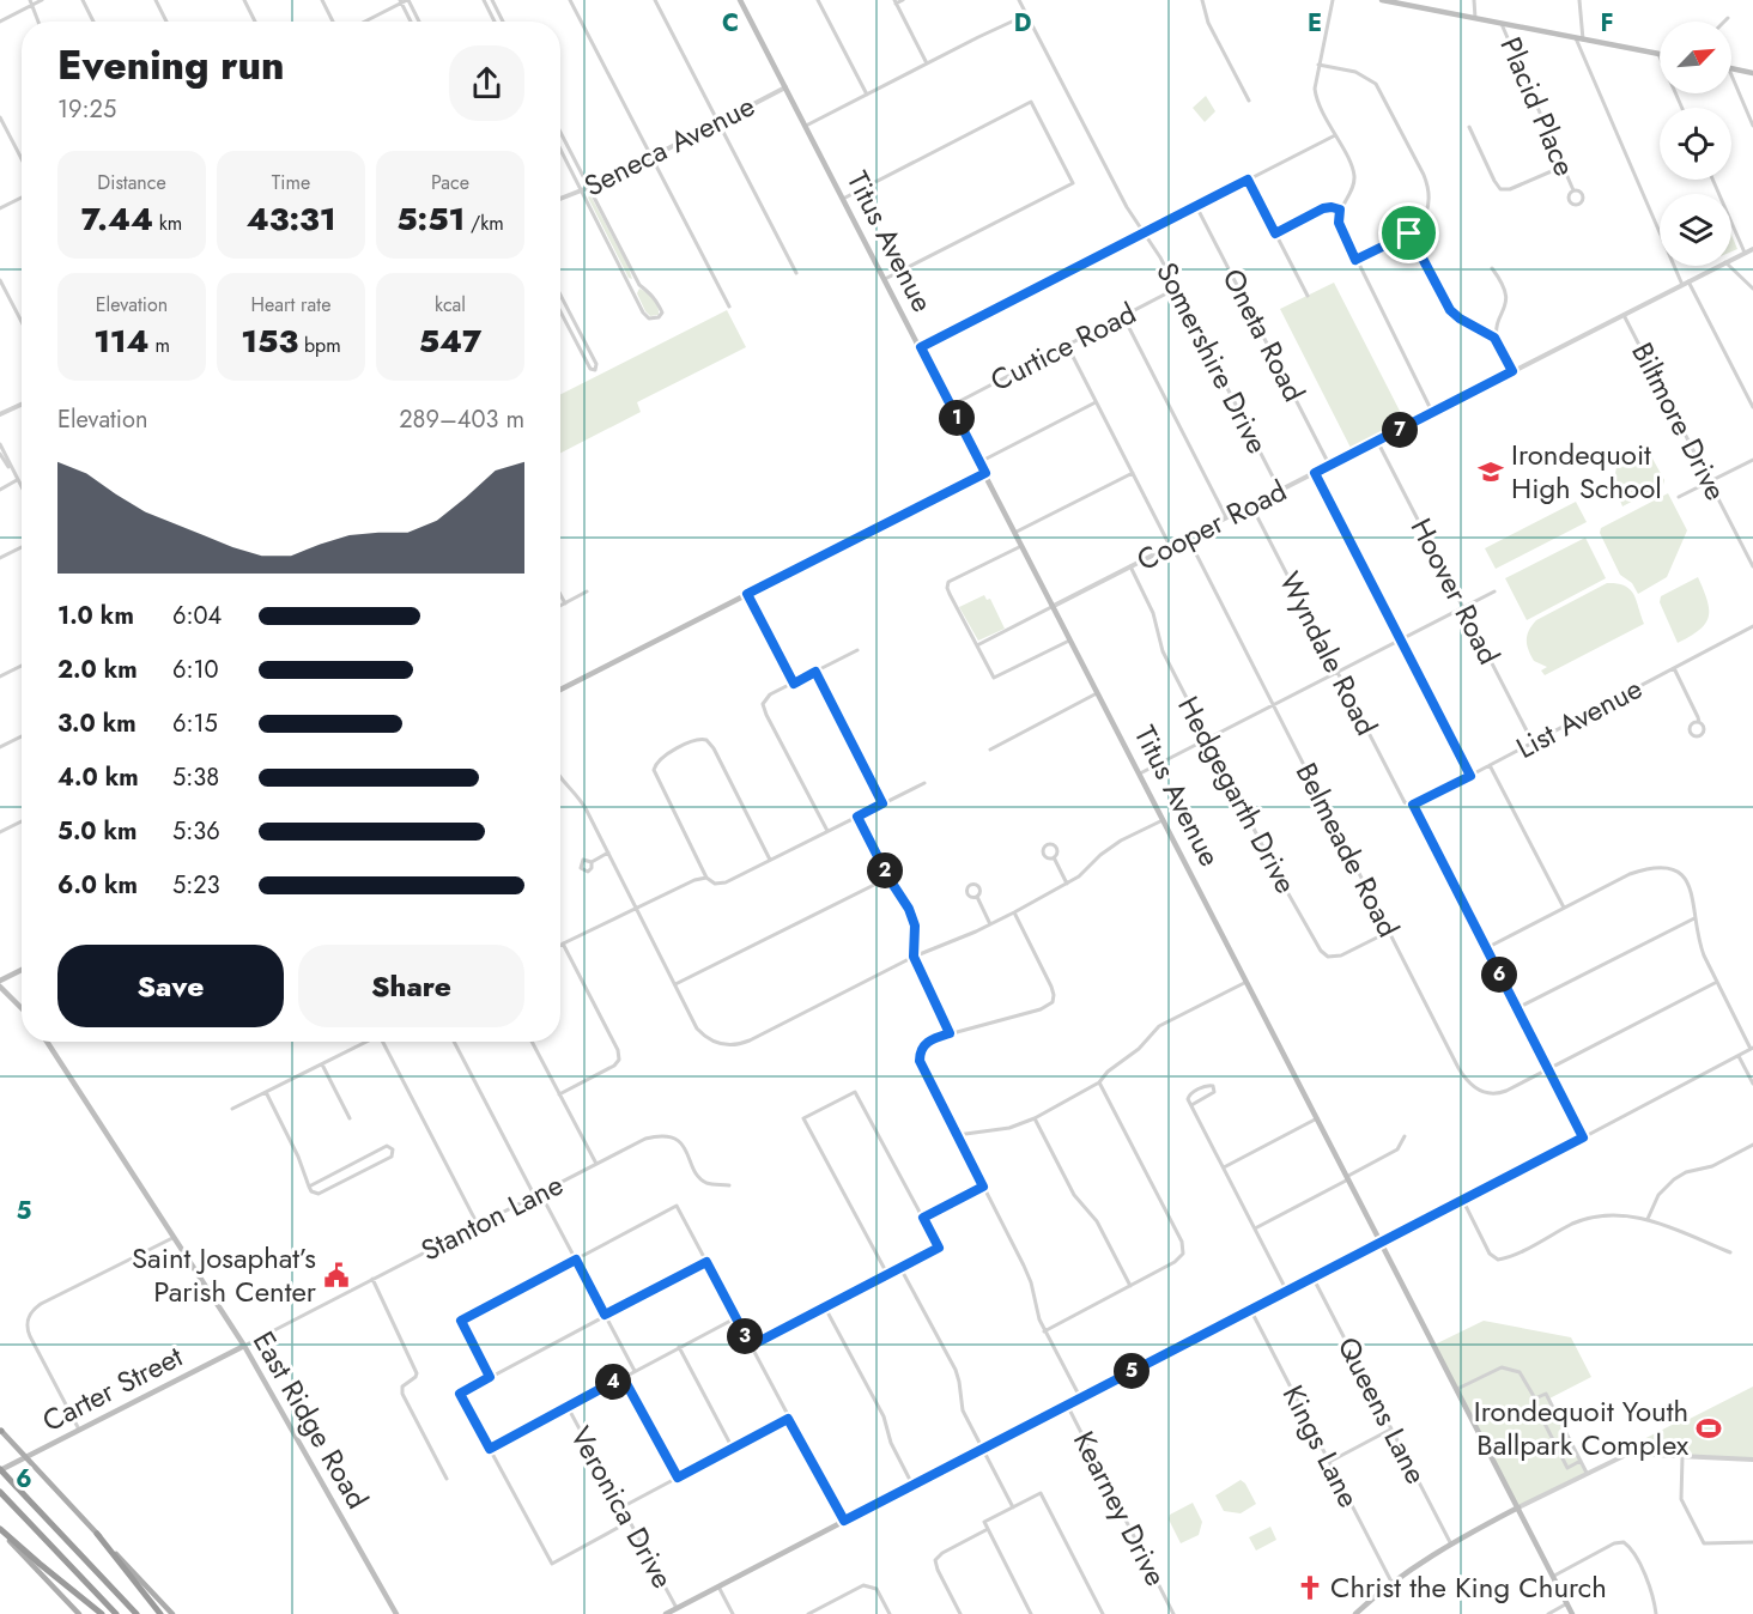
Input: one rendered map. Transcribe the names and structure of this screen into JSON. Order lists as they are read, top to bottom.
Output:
{
  "streets": {
    "main road": ["Titus Avenue", "Carter Street", "East Ridge Road"],
    "street": [
      "Placid Place",
      "Seneca Avenue",
      "Oneta Road",
      "Curtice Road",
      "Somershire Drive",
      "Biltmore Drive",
      "Cooper Road",
      "Hoover Road",
      "Wyndale Road",
      "List Avenue",
      "Hedgegarth Drive",
      "Belmeade Road",
      "Stanton Lane",
      "Queens Lane",
      "Kings Lane",
      "Veronica Drive",
      "Kearney Drive"
    ]
  },
  "crossings": [
    ["Seneca Avenue", "Titus Avenue"],
    ["Titus Avenue", "Curtice Road"],
    ["Titus Avenue", "Cooper Road"],
    ["Oneta Road", "Cooper Road"],
    ["Curtice Road", "Somershire Drive"],
    ["Somershire Drive", "Cooper Road"],
    ["Biltmore Drive", "Cooper Road"],
    ["Cooper Road", "Hoover Road"],
    ["Cooper Road", "Wyndale Road"],
    ["Cooper Road", "Hedgegarth Drive"],
    ["Cooper Road", "Belmeade Road"],
    ["Hoover Road", "List Avenue"],
    ["Wyndale Road", "List Avenue"],
    ["Hedgegarth Drive", "Belmeade Road"],
    ["Stanton Lane", "Carter Street"],
    ["Stanton Lane", "East Ridge Road"],
    ["Carter Street", "East Ridge Road"]
  ],
  "places": {
    "school or university": ["Irondequoit High School"],
    "public building": ["Saint Josaphat’s Parish Center"],
    "sports": ["Irondequoit Youth Ballpark Complex"],
    "church": ["Christ the King Church"]
  },
  "north": "top right",
  "page": {
    "heading": ["Evening run", "19:25"],
    "stats": [
      ["Distance", "7.44 km"],
      ["Time", "43:31"],
      ["Pace", "5:51 /km"],
      ["Elevation", "114 m"],
      ["Heart rate", "153 bpm"],
      ["kcal", "547"]
    ],
    "chart": ["Elevation", "289–403 m"],
    "pins": [
      "1",
      "7",
      "2",
      "6",
      "3",
      "5",
      "4"
    ],
    "list": [
      {
        "name": "1.0 km",
        "note": "6:04"
      },
      {
        "name": "2.0 km",
        "note": "6:10"
      },
      {
        "name": "3.0 km",
        "note": "6:15"
      },
      {
        "name": "4.0 km",
        "note": "5:38"
      },
      {
        "name": "5.0 km",
        "note": "5:36"
      },
      {
        "name": "6.0 km",
        "note": "5:23"
      }
    ],
    "buttons": ["Save", "Share"]
  },
  "grid": {
    "columns": [
      "C",
      "D",
      "E",
      "F"
    ],
    "rows": ["5", "6"]
  }
}
